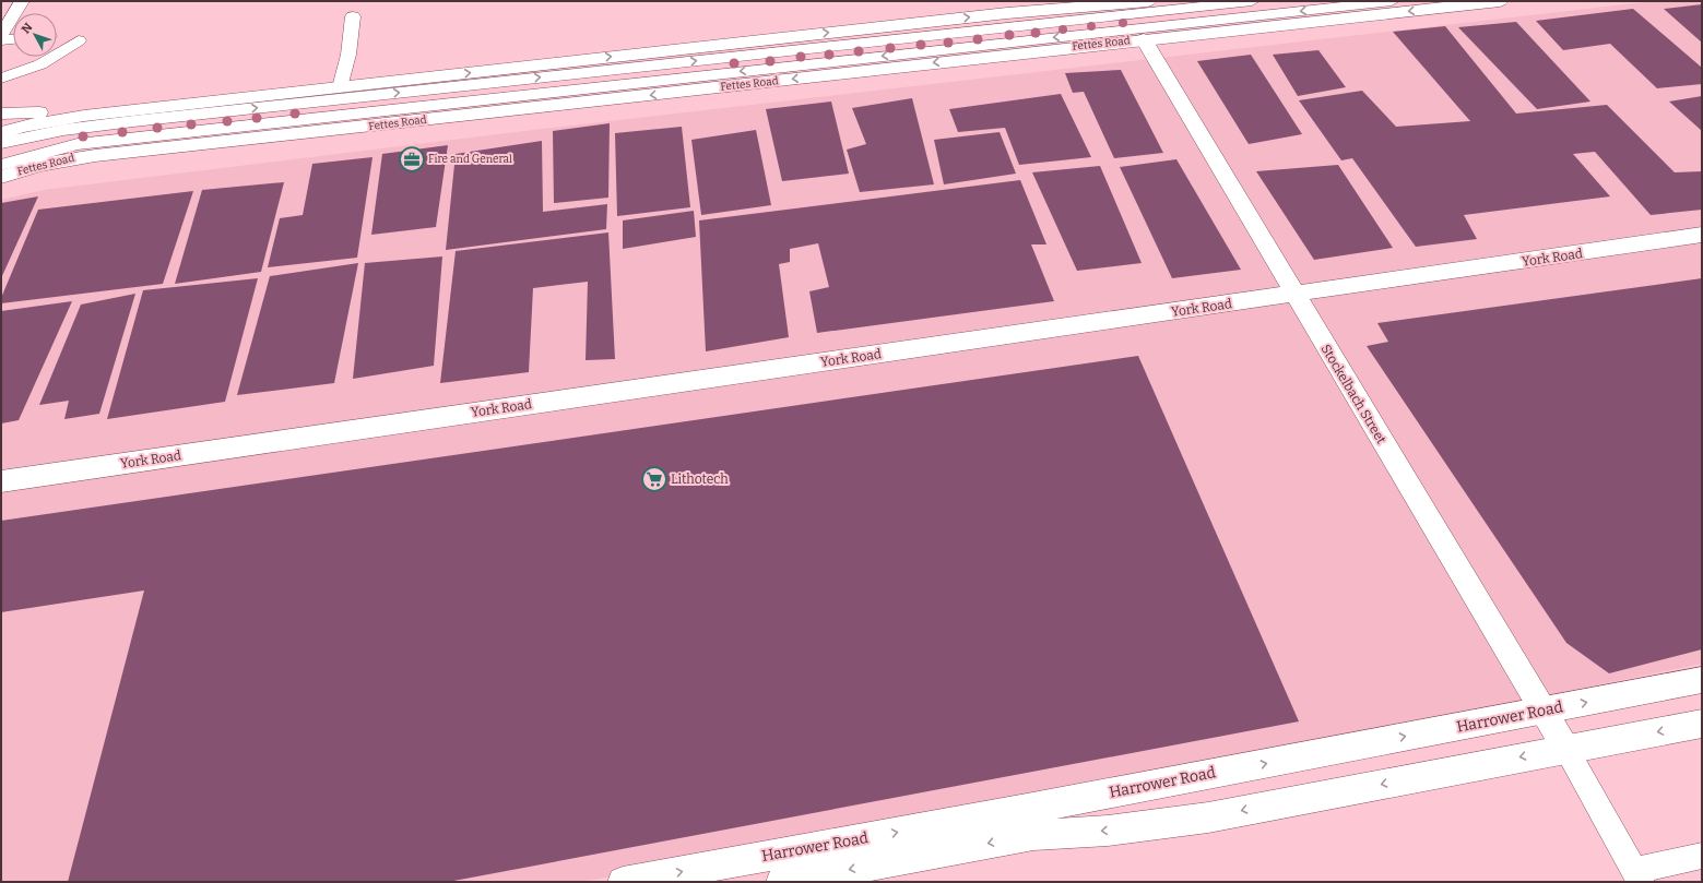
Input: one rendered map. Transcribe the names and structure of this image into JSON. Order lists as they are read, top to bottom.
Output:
{
  "streets": {
    "street": [
      "Fettes Road",
      "York Road",
      "Stockelbach Street",
      "Harrower Road"
    ]
  },
  "crossings": [
    ["Fettes Road", "Stockelbach Street"],
    ["York Road", "Stockelbach Street"],
    ["Stockelbach Street", "Harrower Road"]
  ],
  "places": {
    "office": ["Fire and General"],
    "supermarket": ["Lithotech"]
  },
  "north": "top left"
}
